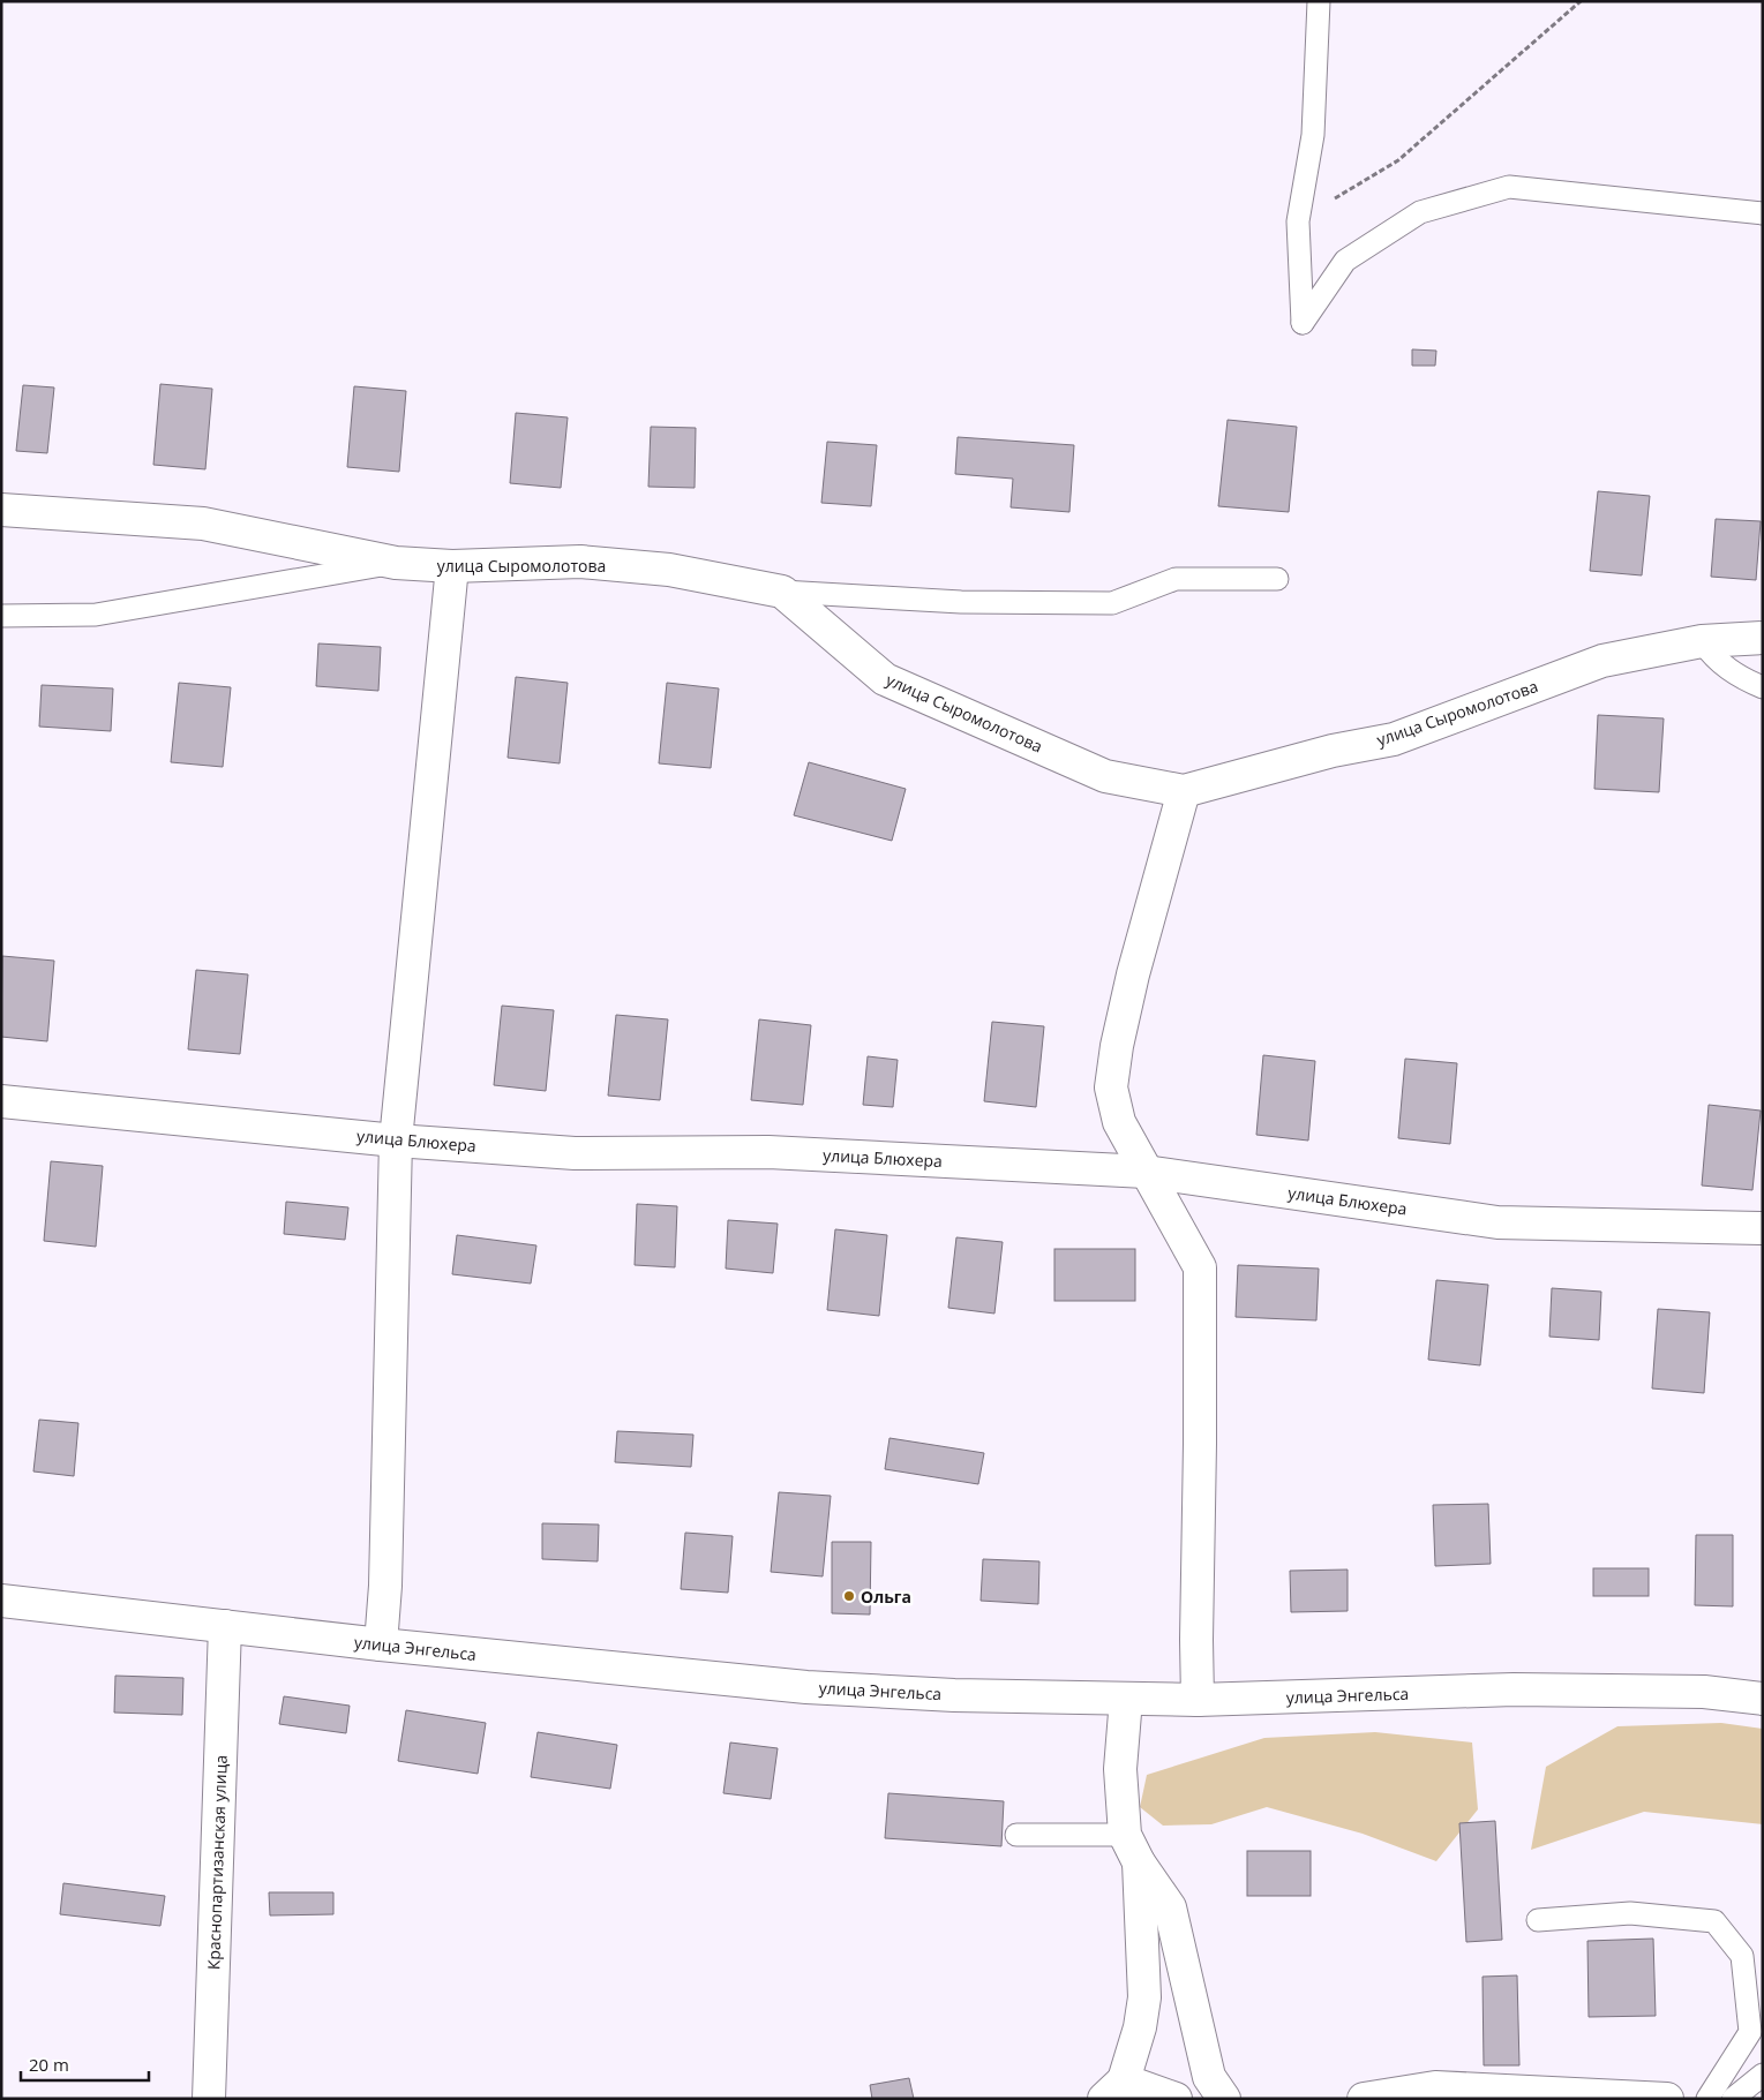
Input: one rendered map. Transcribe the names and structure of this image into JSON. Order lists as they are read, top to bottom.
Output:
{
  "streets": {
    "street": [
      "улица Сыромолотова",
      "улица Блюхера",
      "улица Энгельса",
      "Краснопартизанская улица"
    ]
  },
  "crossings": [
    ["улица Энгельса", "Краснопартизанская улица"]
  ],
  "places": ["Ольга"],
  "scale_bar": "20 m"
}
